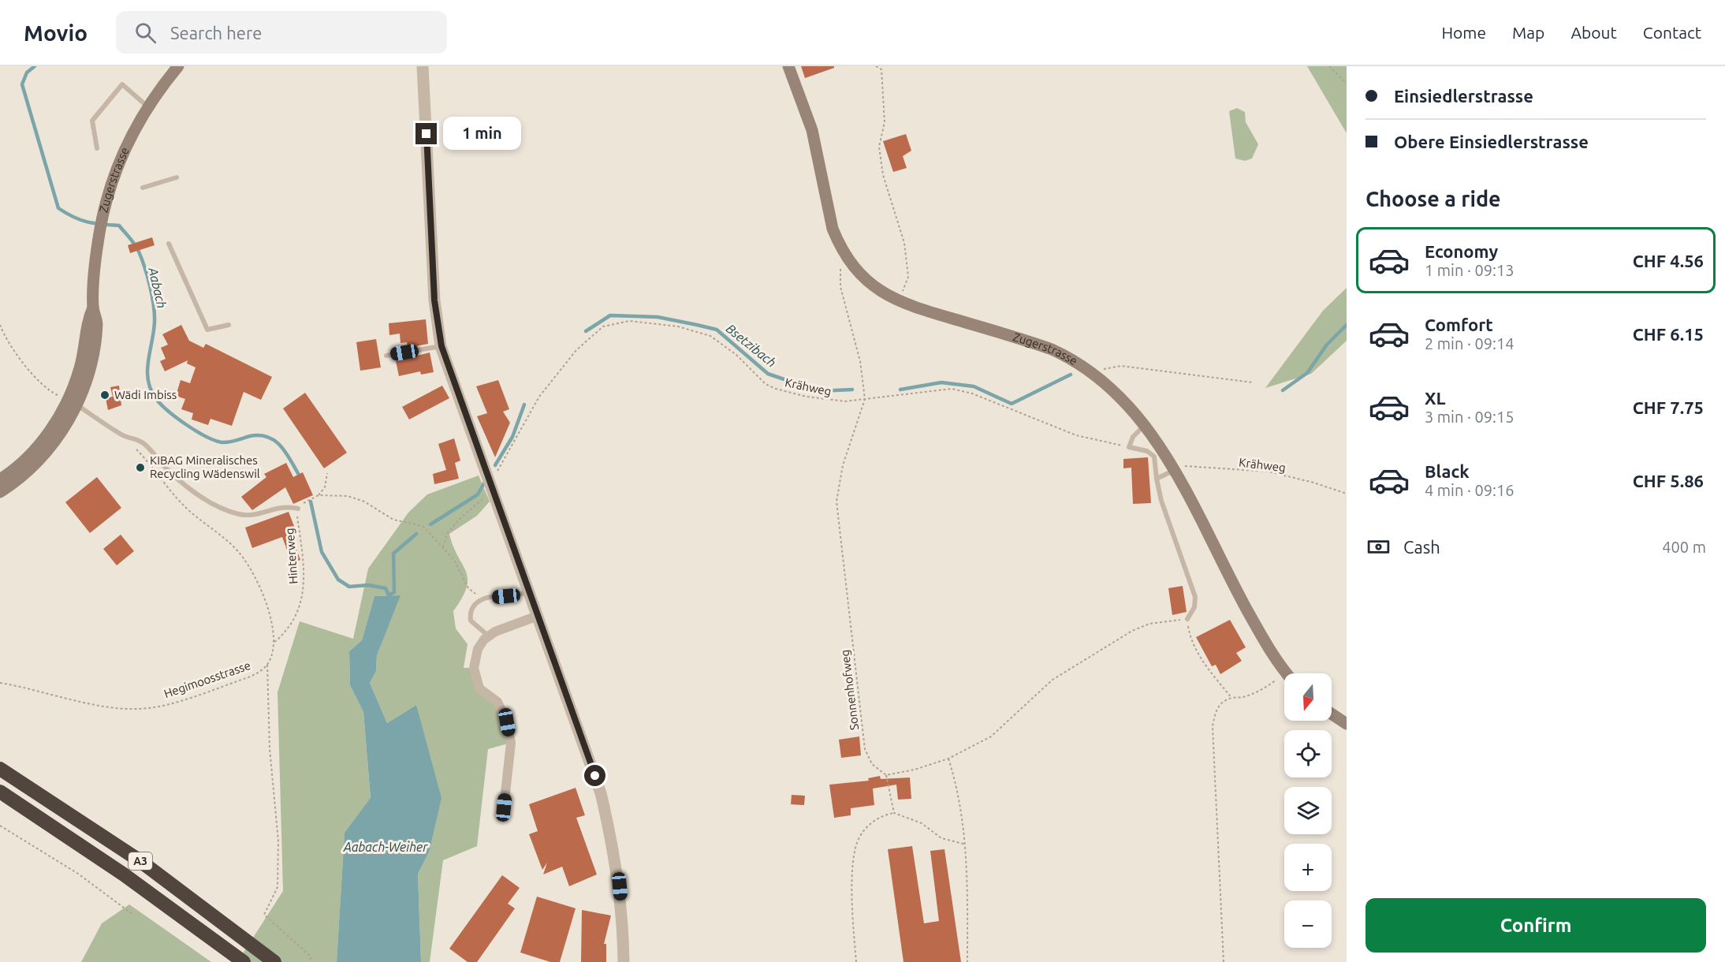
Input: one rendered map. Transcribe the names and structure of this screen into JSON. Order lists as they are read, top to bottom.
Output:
{
  "streets": {
    "highway": ["A3"],
    "main road": ["Zugerstrasse"],
    "path": [
      "Krähweg",
      "Hinterweg",
      "Hegimoosstrasse",
      "Sonnenhofweg"
    ]
  },
  "crossings": [
    ["Zugerstrasse", "Krähweg"],
    ["Zugerstrasse", "Sonnenhofweg"],
    ["Krähweg", "Sonnenhofweg"],
    ["Hinterweg", "Hegimoosstrasse"]
  ],
  "water": ["Aabach", "Bsetzibach", "Aabach-Weiher"],
  "places": ["Wädi Imbiss", "KIBAG Mineralisches Recycling Wädenswil"],
  "north": "bottom",
  "page": {
    "header": "Movio",
    "search": "Search here",
    "nav": [
      "Home",
      "Map",
      "About",
      "Contact"
    ],
    "banner": ["Einsiedlerstrasse", "Obere Einsiedlerstrasse"],
    "bubble": "1 min",
    "heading": "Choose a ride",
    "list": [
      {
        "name": "Economy",
        "note": "1 min · 09:13",
        "value": "CHF 4.56"
      },
      {
        "name": "Comfort",
        "note": "2 min · 09:14",
        "value": "CHF 6.15"
      },
      {
        "name": "XL",
        "note": "3 min · 09:15",
        "value": "CHF 7.75"
      },
      {
        "name": "Black",
        "note": "4 min · 09:16",
        "value": "CHF 5.86"
      }
    ],
    "pay": ["Cash", "400 m"],
    "map_buttons": ["+", "−"],
    "buttons": "Confirm"
  }
}
